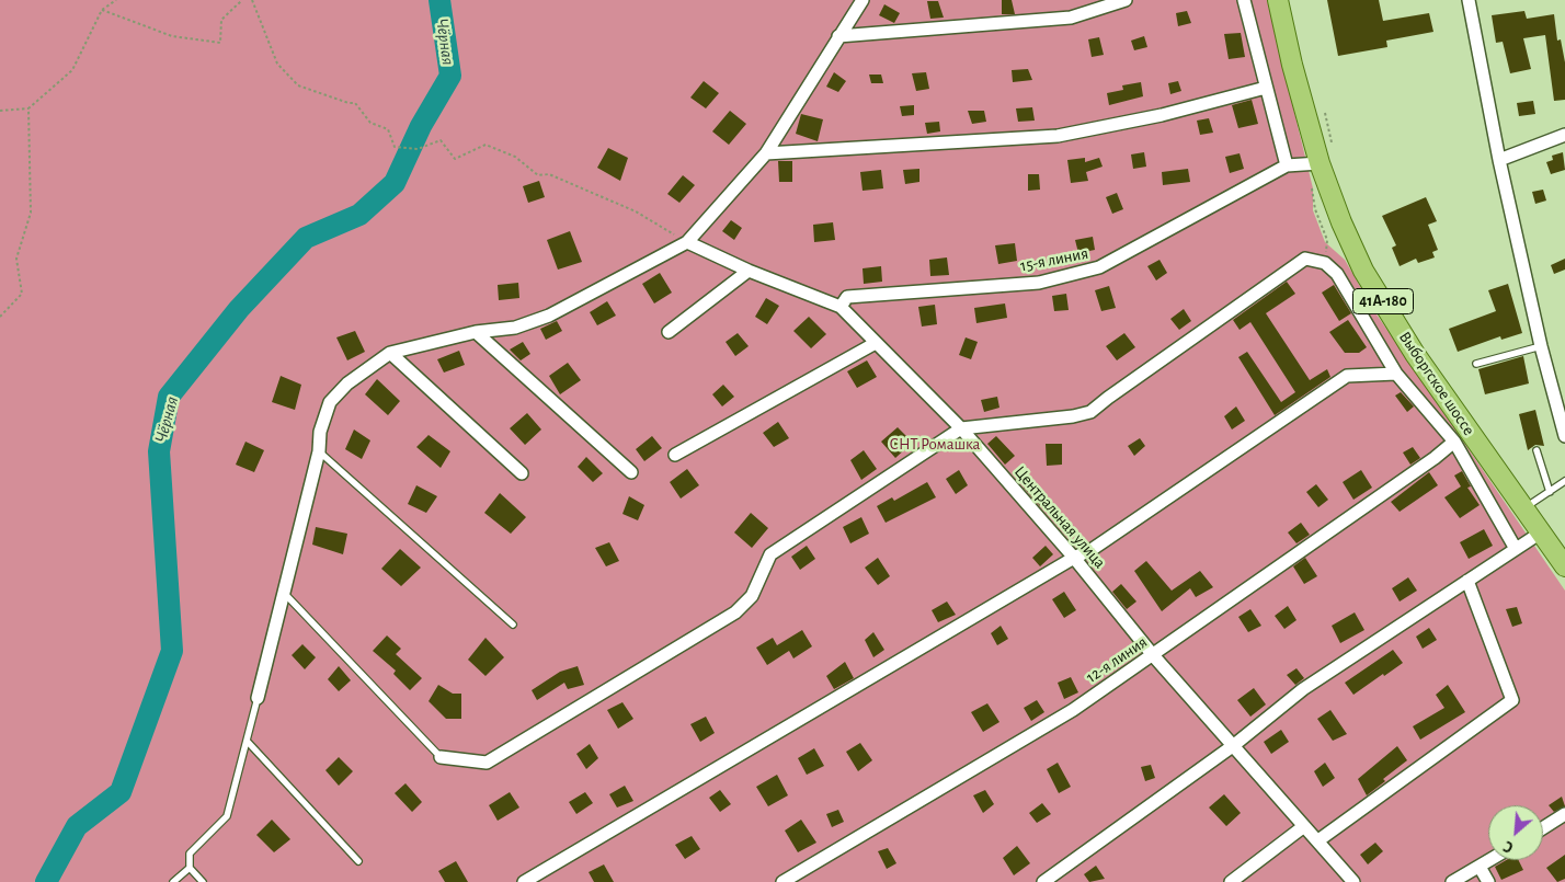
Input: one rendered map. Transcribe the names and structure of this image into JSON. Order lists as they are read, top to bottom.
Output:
{
  "streets": {
    "main road": ["41А-180", "Выборгское шоссе"],
    "street": ["15-я линия", "Центральная улица", "12-я линия"]
  },
  "crossings": [
    ["15-я линия", "Выборгское шоссе"],
    ["15-я линия", "Центральная улица"],
    ["Центральная улица", "12-я линия"]
  ],
  "water": ["Чёрная"],
  "parks": ["СНТ Ромашка"],
  "north": "bottom left"
}
